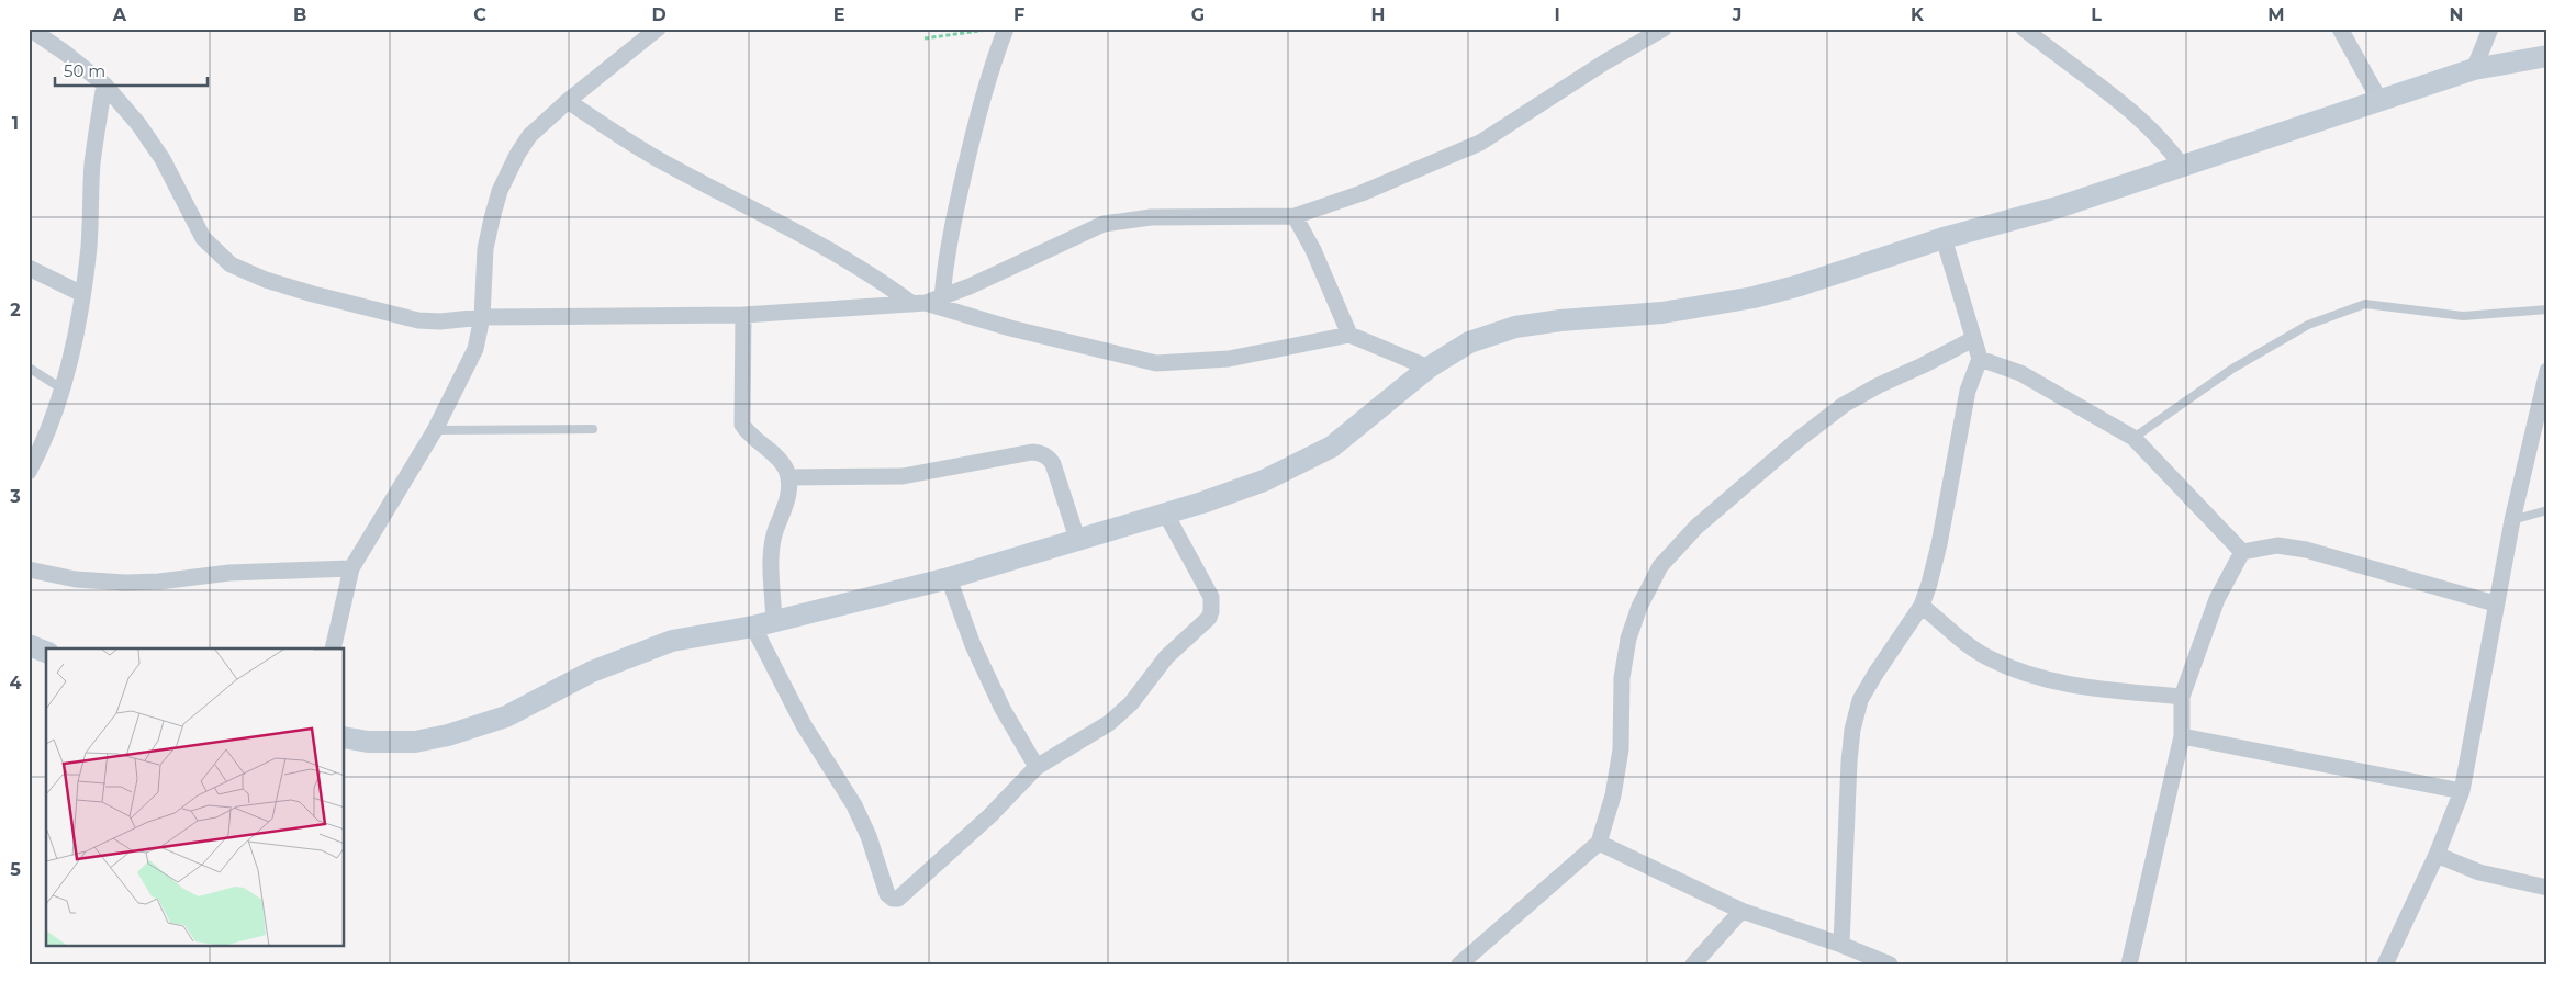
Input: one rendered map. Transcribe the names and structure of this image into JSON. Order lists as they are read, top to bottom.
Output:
{
  "scale_bar": "50 m",
  "grid": {
    "columns": [
      "A",
      "B",
      "C",
      "D",
      "E",
      "F",
      "G",
      "H",
      "I",
      "J",
      "K",
      "L",
      "M",
      "N"
    ],
    "rows": [
      "1",
      "2",
      "3",
      "4",
      "5"
    ]
  }
}
